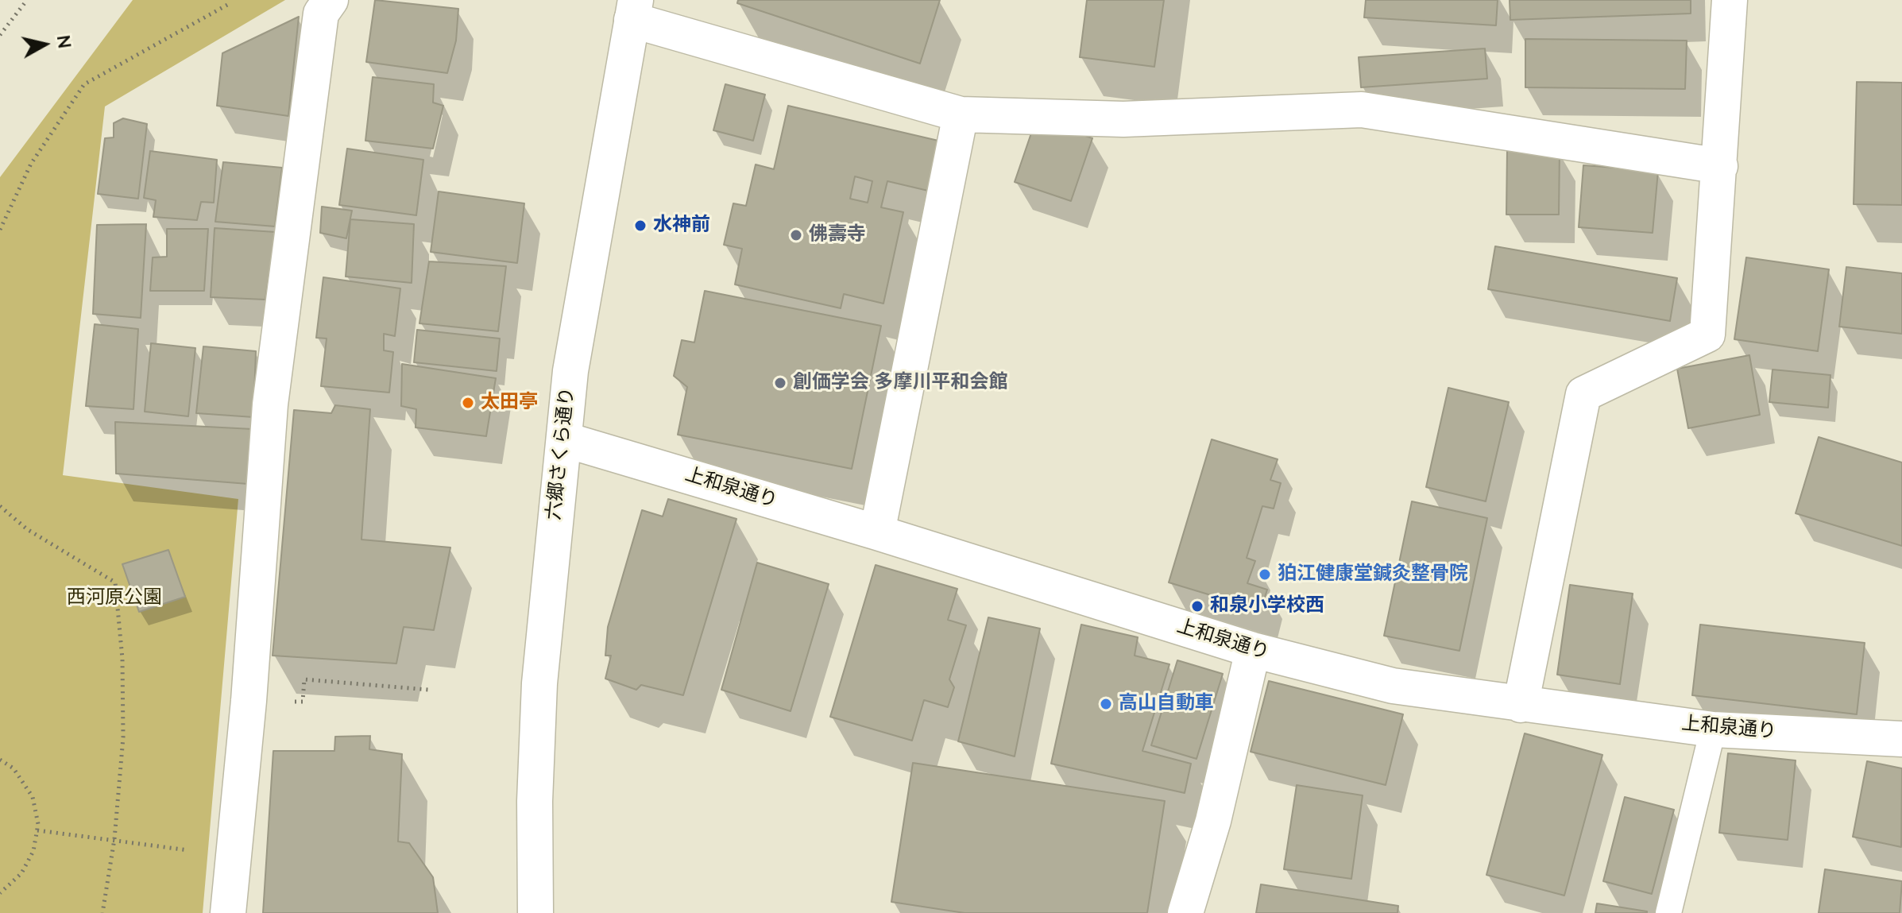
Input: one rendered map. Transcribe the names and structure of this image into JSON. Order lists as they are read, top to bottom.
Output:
{
  "streets": {
    "street": ["六郷さくら通り", "上和泉通り"]
  },
  "crossings": [
    ["六郷さくら通り", "上和泉通り"]
  ],
  "parks": ["西河原公園"],
  "places": [
    "水神前",
    "佛壽寺",
    "創価学会 多摩川平和会館",
    "太田亭",
    "狛江健康堂鍼灸整骨院",
    "和泉小学校西",
    "高山自動車"
  ],
  "north": "right"
}
